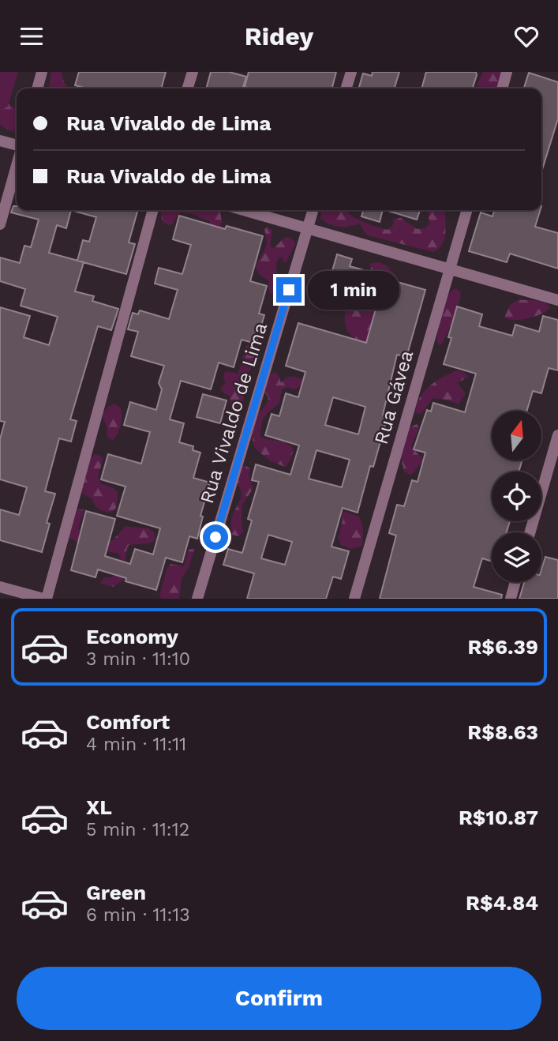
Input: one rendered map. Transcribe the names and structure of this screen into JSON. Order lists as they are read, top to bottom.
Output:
{
  "streets": {
    "street": ["Rua Gávea", "Rua Vivaldo de Lima"]
  },
  "north": "top",
  "page": {
    "header": "Ridey",
    "banner": ["Rua Vivaldo de Lima", "Rua Vivaldo de Lima"],
    "bubble": "1 min",
    "list": [
      {
        "name": "Economy",
        "note": "3 min · 11:10",
        "value": "R$6.39"
      },
      {
        "name": "Comfort",
        "note": "4 min · 11:11",
        "value": "R$8.63"
      },
      {
        "name": "XL",
        "note": "5 min · 11:12",
        "value": "R$10.87"
      },
      {
        "name": "Green",
        "note": "6 min · 11:13",
        "value": "R$4.84"
      }
    ],
    "buttons": "Confirm"
  }
}
